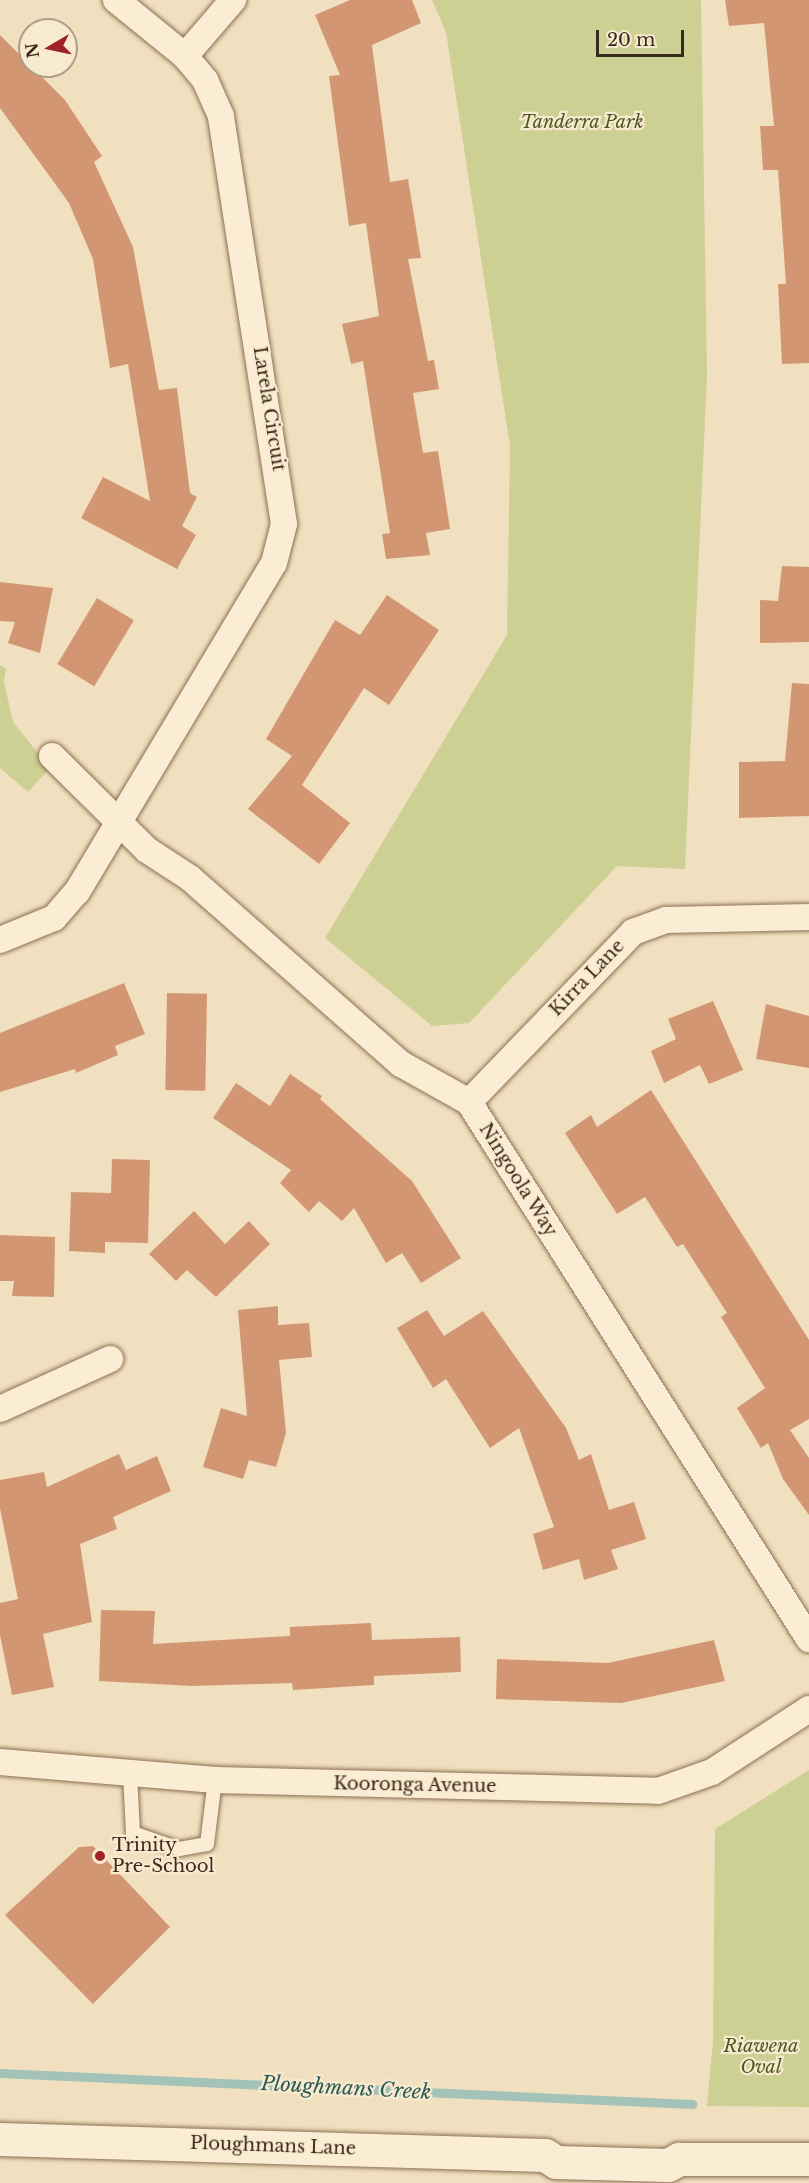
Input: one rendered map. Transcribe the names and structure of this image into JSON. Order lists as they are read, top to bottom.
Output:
{
  "streets": {
    "street": [
      "Larela Circuit",
      "Kirra Lane",
      "Ningoola Way",
      "Kooronga Avenue",
      "Ploughmans Lane"
    ]
  },
  "crossings": [
    ["Larela Circuit", "Ningoola Way"],
    ["Kirra Lane", "Ningoola Way"]
  ],
  "water": ["Ploughmans Creek"],
  "parks": ["Tanderra Park", "Riawena Oval"],
  "places": ["Trinity Pre-School"],
  "scale_bar": "20 m",
  "north": "left"
}
